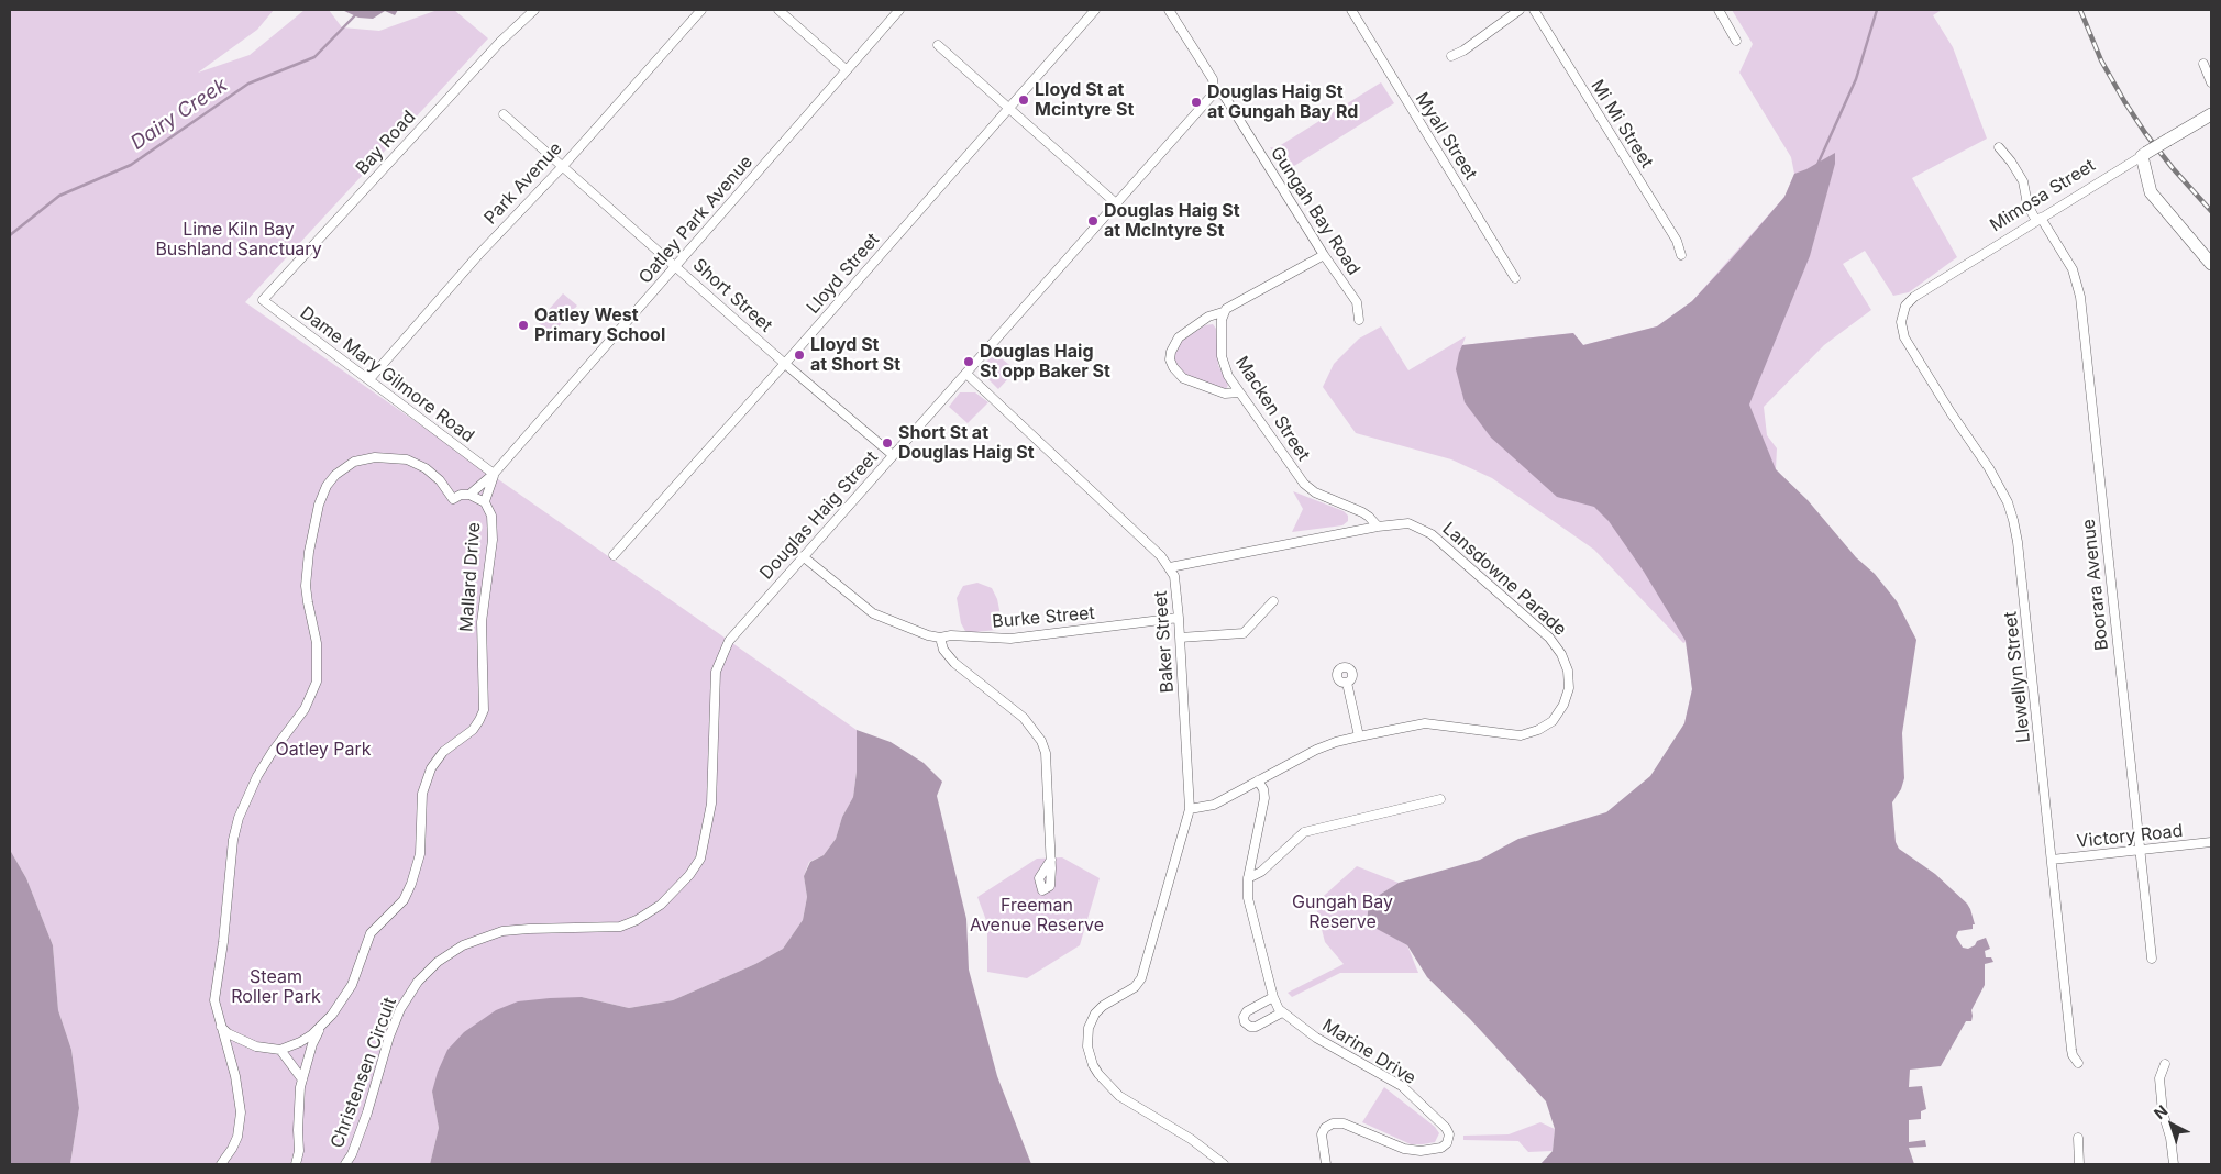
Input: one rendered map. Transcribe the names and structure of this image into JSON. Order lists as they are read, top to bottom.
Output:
{
  "streets": {
    "street": [
      "Mi Mi Street",
      "Myall Street",
      "Bay Road",
      "Park Avenue",
      "Mimosa Street",
      "Gungah Bay Road",
      "Oatley Park Avenue",
      "Lloyd Street",
      "Short Street",
      "Dame Mary Gilmore Road",
      "Macken Street",
      "Douglas Haig Street",
      "Mallard Drive",
      "Lansdowne Parade",
      "Boorara Avenue",
      "Burke Street",
      "Baker Street",
      "Llewellyn Street",
      "Victory Road",
      "Marine Drive",
      "Christensen Circuit"
    ]
  },
  "crossings": [
    ["Bay Road", "Dame Mary Gilmore Road"],
    ["Park Avenue", "Short Street"],
    ["Park Avenue", "Dame Mary Gilmore Road"],
    ["Mimosa Street", "Boorara Avenue"],
    ["Mimosa Street", "Llewellyn Street"],
    ["Gungah Bay Road", "Douglas Haig Street"],
    ["Oatley Park Avenue", "Short Street"],
    ["Oatley Park Avenue", "Dame Mary Gilmore Road"],
    ["Oatley Park Avenue", "Mallard Drive"],
    ["Lloyd Street", "Short Street"],
    ["Short Street", "Douglas Haig Street"],
    ["Dame Mary Gilmore Road", "Mallard Drive"],
    ["Macken Street", "Lansdowne Parade"],
    ["Douglas Haig Street", "Burke Street"],
    ["Douglas Haig Street", "Baker Street"],
    ["Douglas Haig Street", "Christensen Circuit"],
    ["Lansdowne Parade", "Baker Street"],
    ["Lansdowne Parade", "Marine Drive"],
    ["Boorara Avenue", "Victory Road"],
    ["Burke Street", "Baker Street"],
    ["Llewellyn Street", "Victory Road"]
  ],
  "water": ["Dairy Creek"],
  "parks": [
    "Lime Kiln Bay Bushland Sanctuary",
    "Oatley Park",
    "Gungah Bay Reserve",
    "Freeman Avenue Reserve",
    "Steam Roller Park"
  ],
  "places": [
    "Lloyd St at Mcintyre St",
    "Douglas Haig St at Gungah Bay Rd",
    "Douglas Haig St at McIntyre St",
    "Oatley West Primary School",
    "Lloyd St at Short St",
    "Douglas Haig St opp Baker St",
    "Short St at Douglas Haig St"
  ],
  "north": "top left"
}
